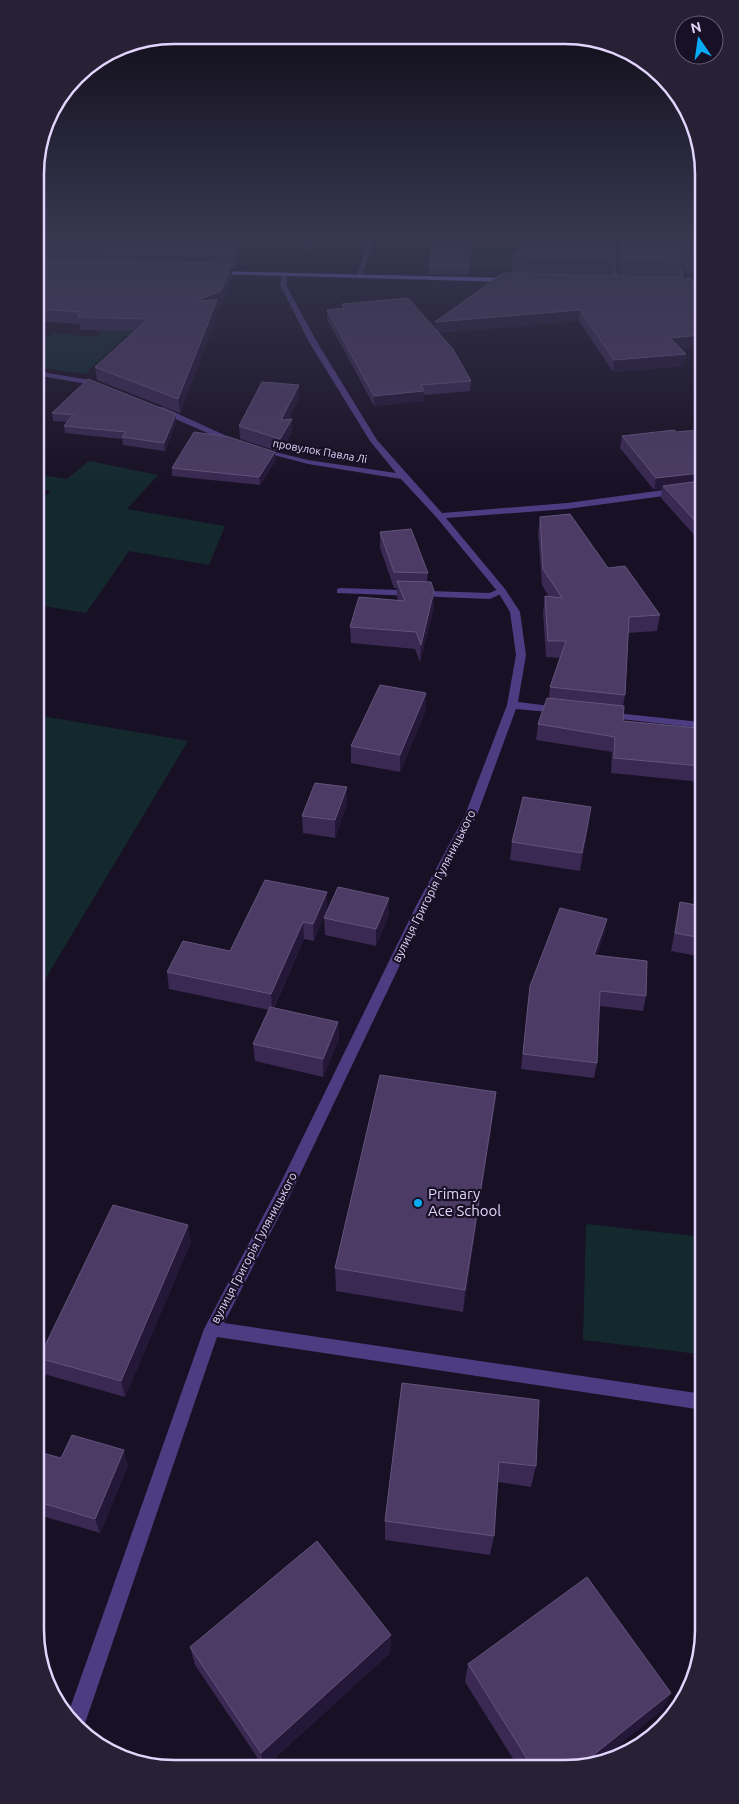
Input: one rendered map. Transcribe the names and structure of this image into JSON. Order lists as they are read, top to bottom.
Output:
{
  "streets": {
    "street": ["провулок Павла Лі", "вулиця Григорія Гуляницького"]
  },
  "crossings": [
    ["провулок Павла Лі", "вулиця Григорія Гуляницького"]
  ],
  "places": ["Primary Ace School"],
  "north": "top"
}
